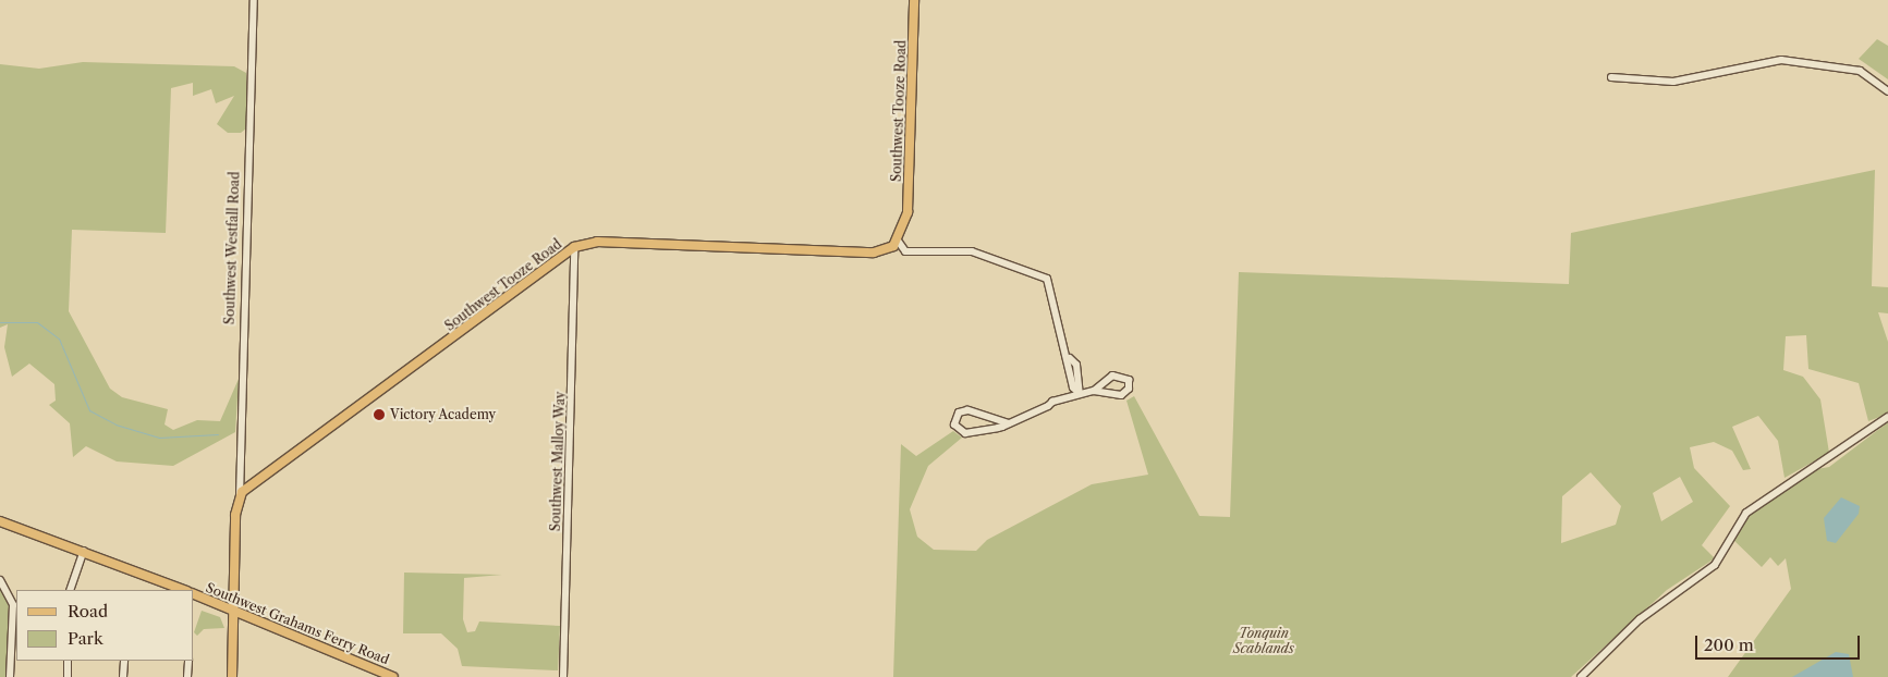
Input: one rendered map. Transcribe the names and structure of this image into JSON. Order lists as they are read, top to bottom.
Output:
{
  "streets": {
    "main road": ["Southwest Tooze Road", "Southwest Grahams Ferry Road"],
    "street": ["Southwest Westfall Road", "Southwest Malloy Way"]
  },
  "crossings": [
    ["Southwest Tooze Road", "Southwest Westfall Road"],
    ["Southwest Tooze Road", "Southwest Malloy Way"]
  ],
  "parks": ["Tonquin Scablands"],
  "places": ["Victory Academy"],
  "legend": ["Road", "Park"],
  "scale_bar": "200 m"
}
